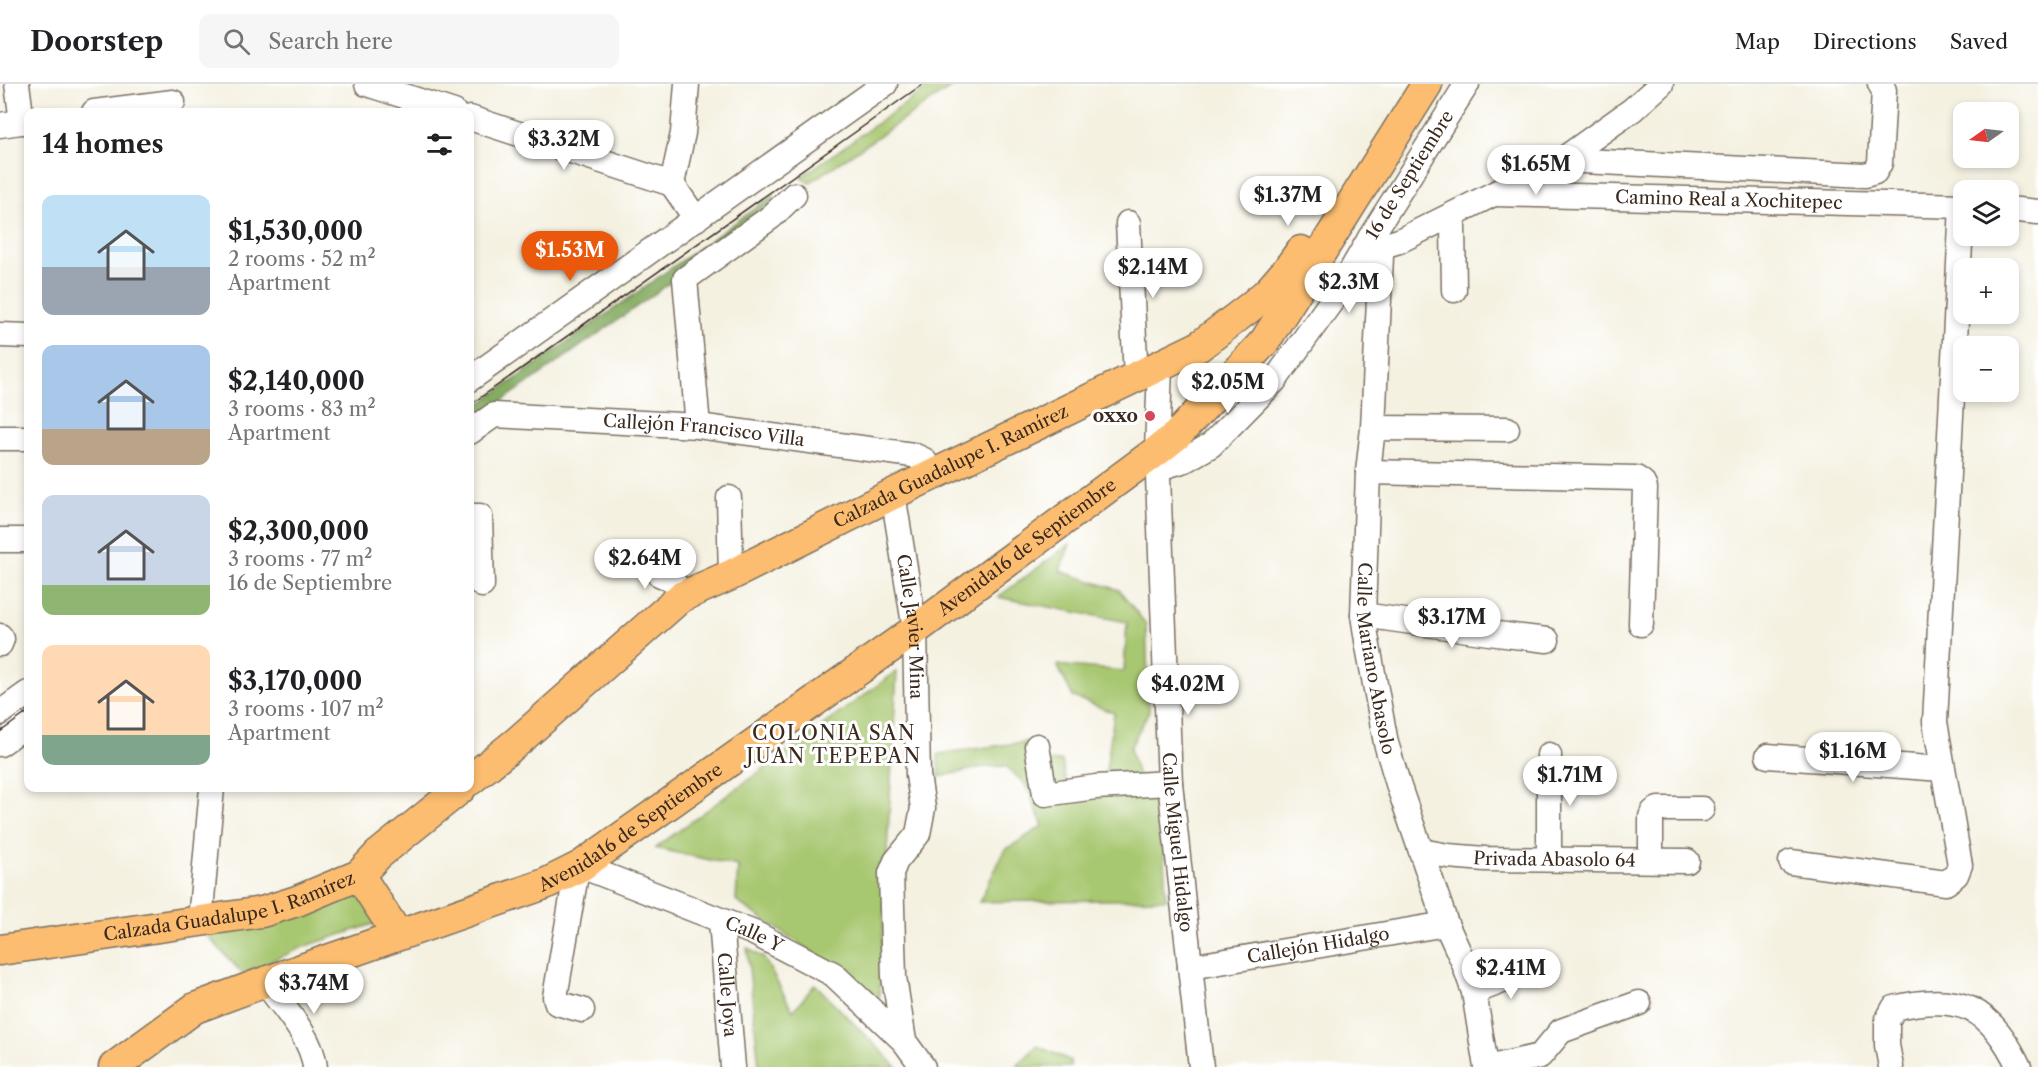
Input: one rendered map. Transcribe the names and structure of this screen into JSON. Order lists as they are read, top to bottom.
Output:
{
  "streets": {
    "main road": ["Calzada Guadalupe I. Ramírez", "Avenida16 de Septiembre"],
    "street": [
      "16 de Septiembre",
      "Camino Real a Xochitepec",
      "Callejón Francisco Villa",
      "Calle Javier Mina",
      "Calle Mariano Abasolo",
      "Calle Miguel Hidalgo",
      "Privada Abasolo 64",
      "Calle Y",
      "Callejón Hidalgo",
      "Calle Joya"
    ]
  },
  "crossings": [
    ["16 de Septiembre", "Avenida16 de Septiembre"],
    ["16 de Septiembre", "Calle Mariano Abasolo"],
    ["16 de Septiembre", "Calle Miguel Hidalgo"],
    ["Callejón Francisco Villa", "Calzada Guadalupe I. Ramírez"],
    ["Calzada Guadalupe I. Ramírez", "Calle Javier Mina"],
    ["Calzada Guadalupe I. Ramírez", "Calle Miguel Hidalgo"],
    ["Avenida16 de Septiembre", "Calle Javier Mina"],
    ["Avenida16 de Septiembre", "Calle Miguel Hidalgo"],
    ["Avenida16 de Septiembre", "Calle Y"],
    ["Calle Javier Mina", "Calle Y"],
    ["Calle Mariano Abasolo", "Privada Abasolo 64"],
    ["Calle Mariano Abasolo", "Callejón Hidalgo"],
    ["Calle Miguel Hidalgo", "Callejón Hidalgo"],
    ["Calle Y", "Calle Joya"]
  ],
  "districts": ["COLONIA SAN JUAN TEPEPAN"],
  "places": ["oxxo"],
  "north": "left",
  "page": {
    "header": "Doorstep",
    "search": "Search here",
    "nav": ["Map", "Directions", "Saved"],
    "map_buttons": ["+", "−"],
    "heading": "14 homes",
    "price": [
      "$3.32M",
      "$1.65M",
      "$1.37M",
      "$1.53M",
      "$2.14M",
      "$2.3M",
      "$2.05M",
      "$2.64M",
      "$3.17M",
      "$4.02M",
      "$1.16M",
      "$1.71M",
      "$2.41M",
      "$3.74M"
    ],
    "list": [
      {
        "name": "$1,530,000",
        "note": "2 rooms · 52 m² · Apartment"
      },
      {
        "name": "$2,140,000",
        "note": "3 rooms · 83 m² · Apartment"
      },
      {
        "name": "$2,300,000",
        "note": "3 rooms · 77 m² · 16 de Septiembre"
      },
      {
        "name": "$3,170,000",
        "note": "3 rooms · 107 m² · Apartment"
      }
    ]
  }
}
